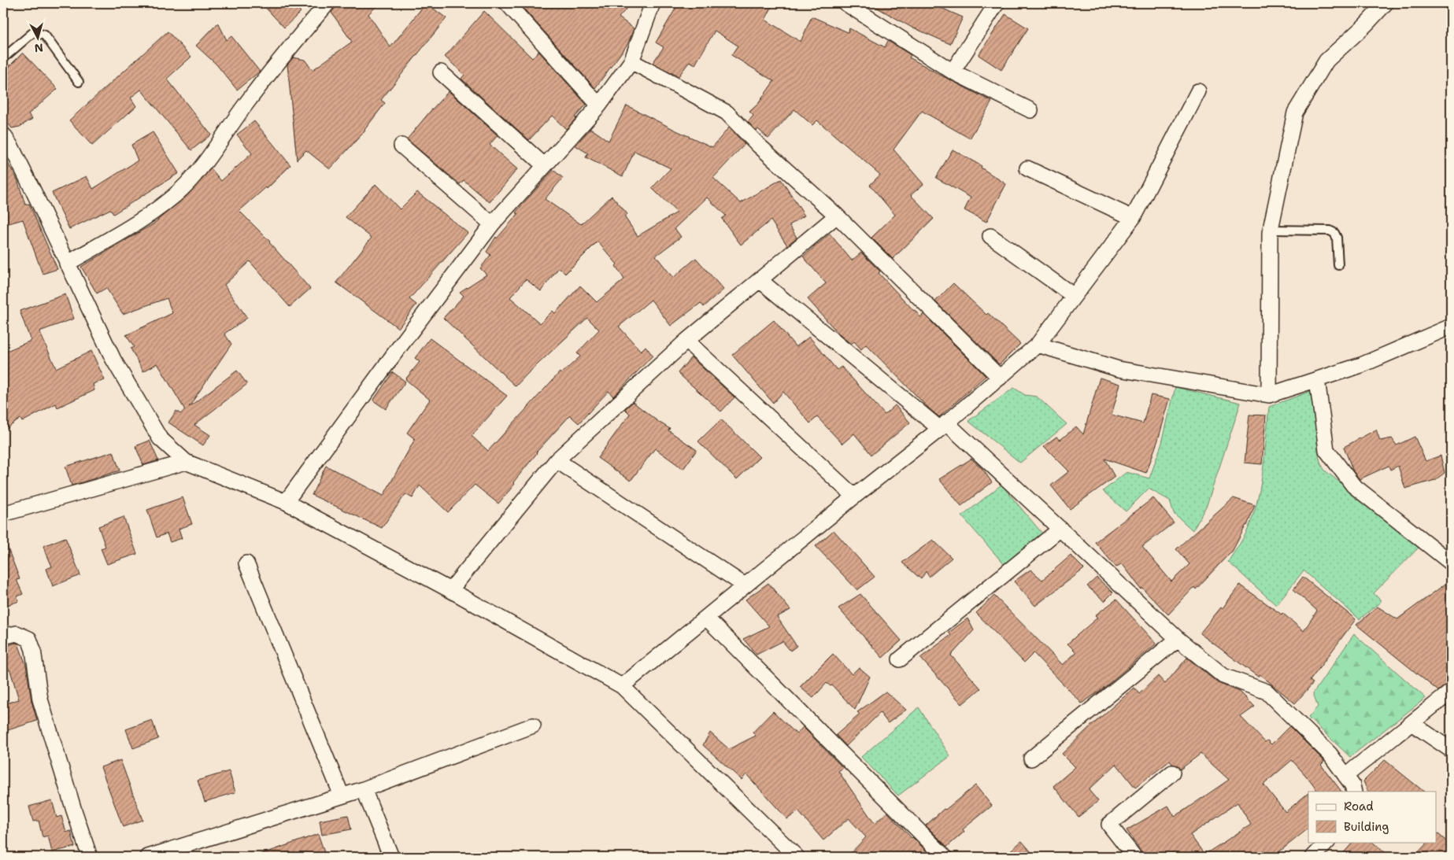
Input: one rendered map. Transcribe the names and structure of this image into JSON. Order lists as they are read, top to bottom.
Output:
{
  "legend": ["Road", "Building"],
  "north": "bottom"
}
